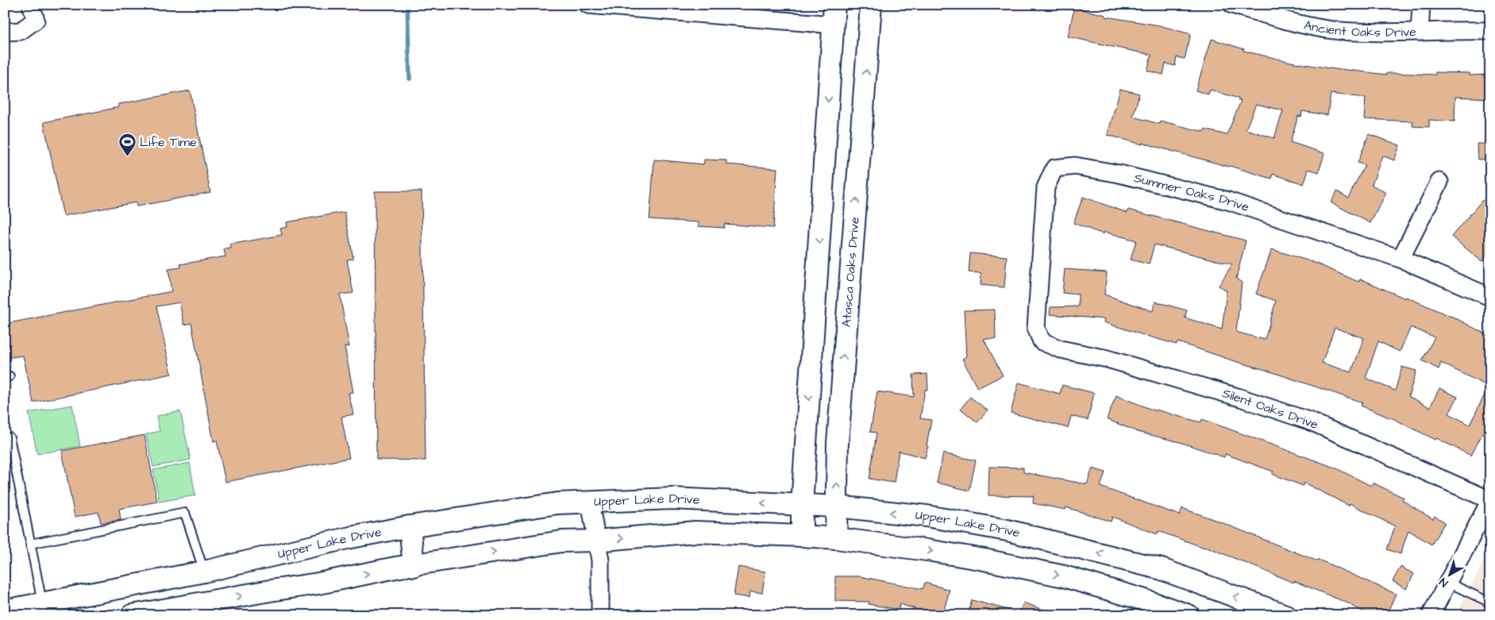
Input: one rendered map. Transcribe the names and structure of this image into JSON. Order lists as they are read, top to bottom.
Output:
{
  "streets": {
    "street": [
      "Ancient Oaks Drive",
      "Summer Oaks Drive",
      "Atasca Oaks Drive",
      "Silent Oaks Drive",
      "Upper Lake Drive"
    ]
  },
  "crossings": [
    ["Summer Oaks Drive", "Silent Oaks Drive"],
    ["Atasca Oaks Drive", "Upper Lake Drive"]
  ],
  "places": {
    "sports": ["Life Time"]
  },
  "north": "bottom left"
}
